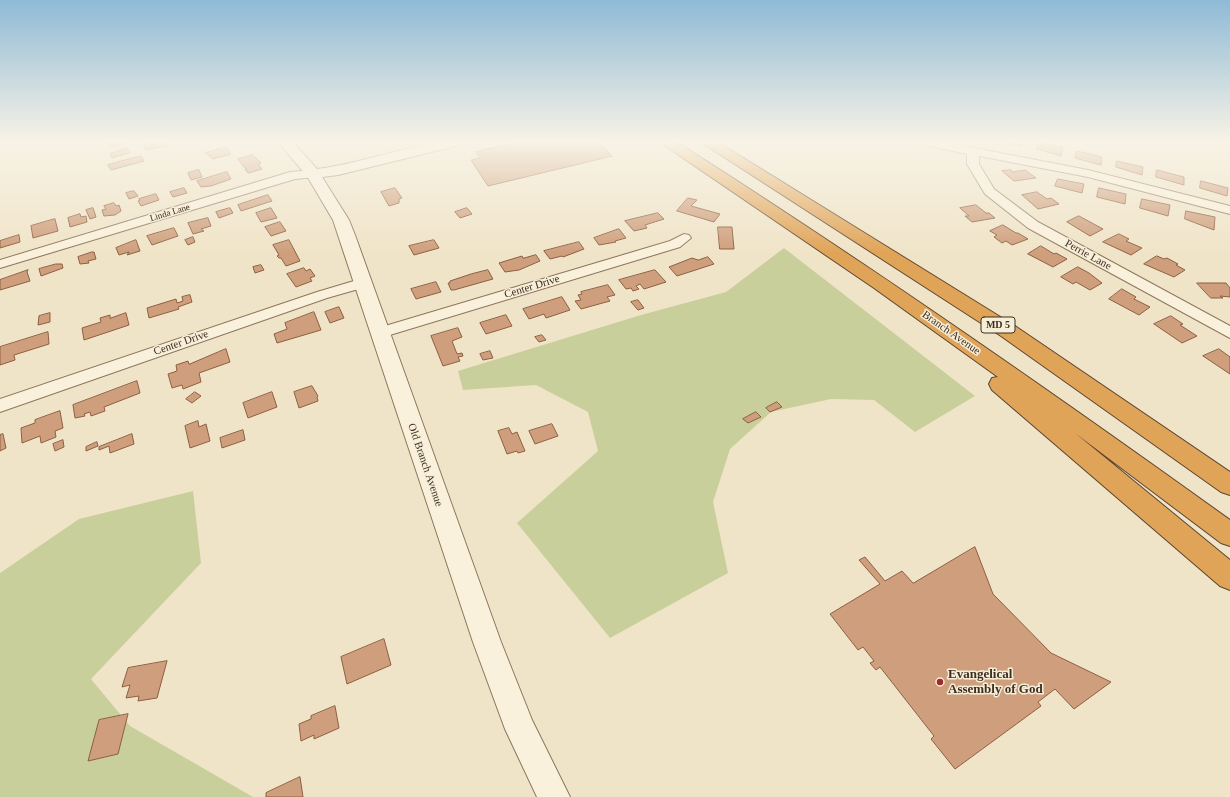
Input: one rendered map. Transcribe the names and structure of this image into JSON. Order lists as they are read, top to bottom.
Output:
{
  "streets": {
    "highway": ["MD 5", "Branch Avenue"],
    "street": [
      "Linda Lane",
      "Perrie Lane",
      "Center Drive",
      "Old Branch Avenue"
    ]
  },
  "crossings": [
    ["Center Drive", "Old Branch Avenue"]
  ],
  "places": ["Evangelical Assembly of God"]
}
